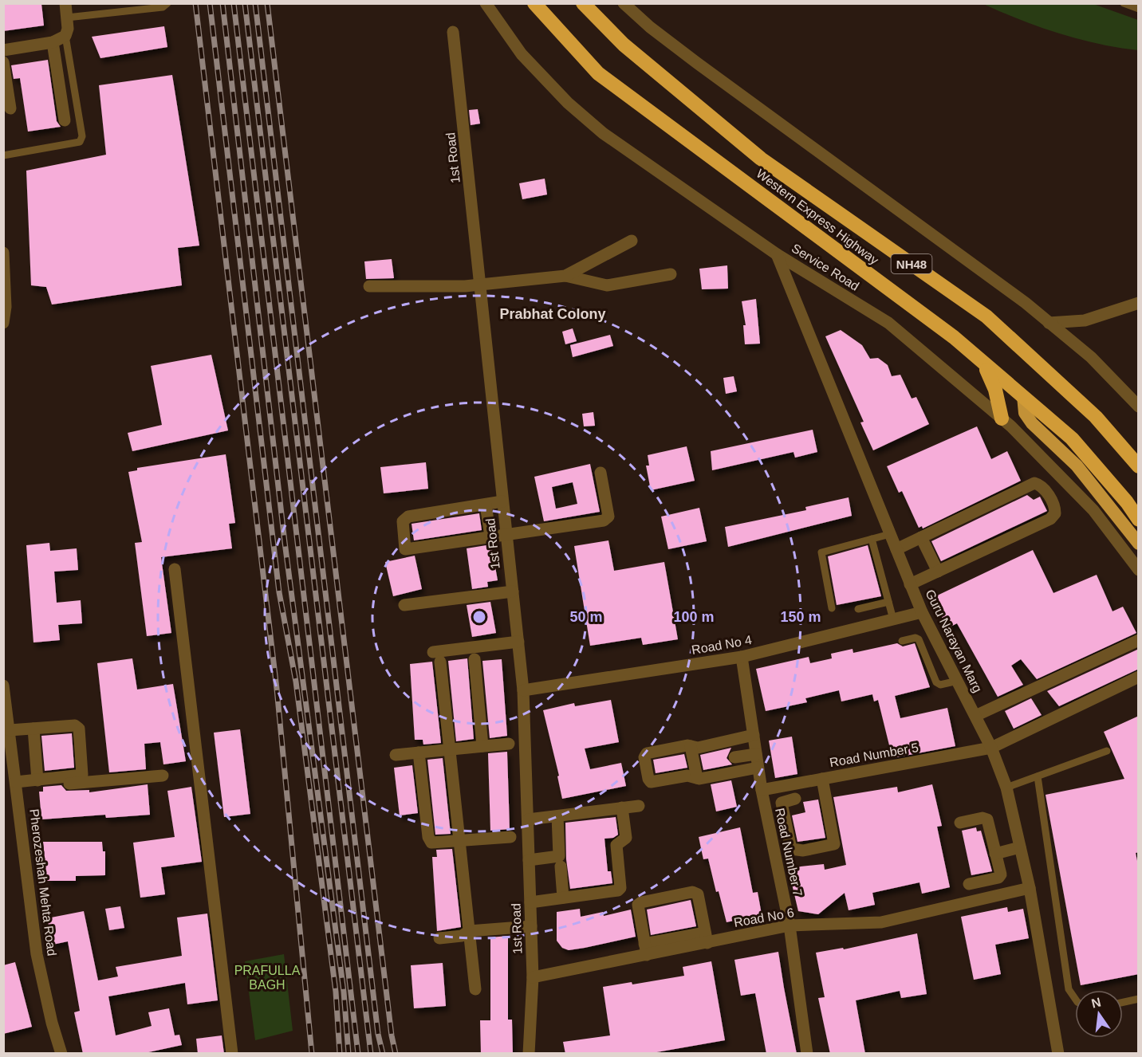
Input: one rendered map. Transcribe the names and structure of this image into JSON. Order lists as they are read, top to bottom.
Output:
{
  "streets": {
    "highway": ["Western Express Highway", "NH48"],
    "street": [
      "1st Road",
      "Service Road",
      "Guru Narayan Marg",
      "Road No 4",
      "Road Number 5",
      "Road Number 7",
      "Pherozeshah Mehta Road",
      "Road No 6"
    ]
  },
  "crossings": [
    ["1st Road", "Road No 4"],
    ["1st Road", "Road No 6"],
    ["Service Road", "Guru Narayan Marg"],
    ["Guru Narayan Marg", "Road No 4"],
    ["Guru Narayan Marg", "Road Number 5"],
    ["Guru Narayan Marg", "Road No 6"],
    ["Road No 4", "Road Number 7"],
    ["Road Number 5", "Road Number 7"],
    ["Road Number 7", "Road No 6"]
  ],
  "districts": ["Prabhat Colony"],
  "parks": ["PRAFULLA BAGH"],
  "north": "top",
  "rings": ["50 m", "100 m", "150 m"]
}
